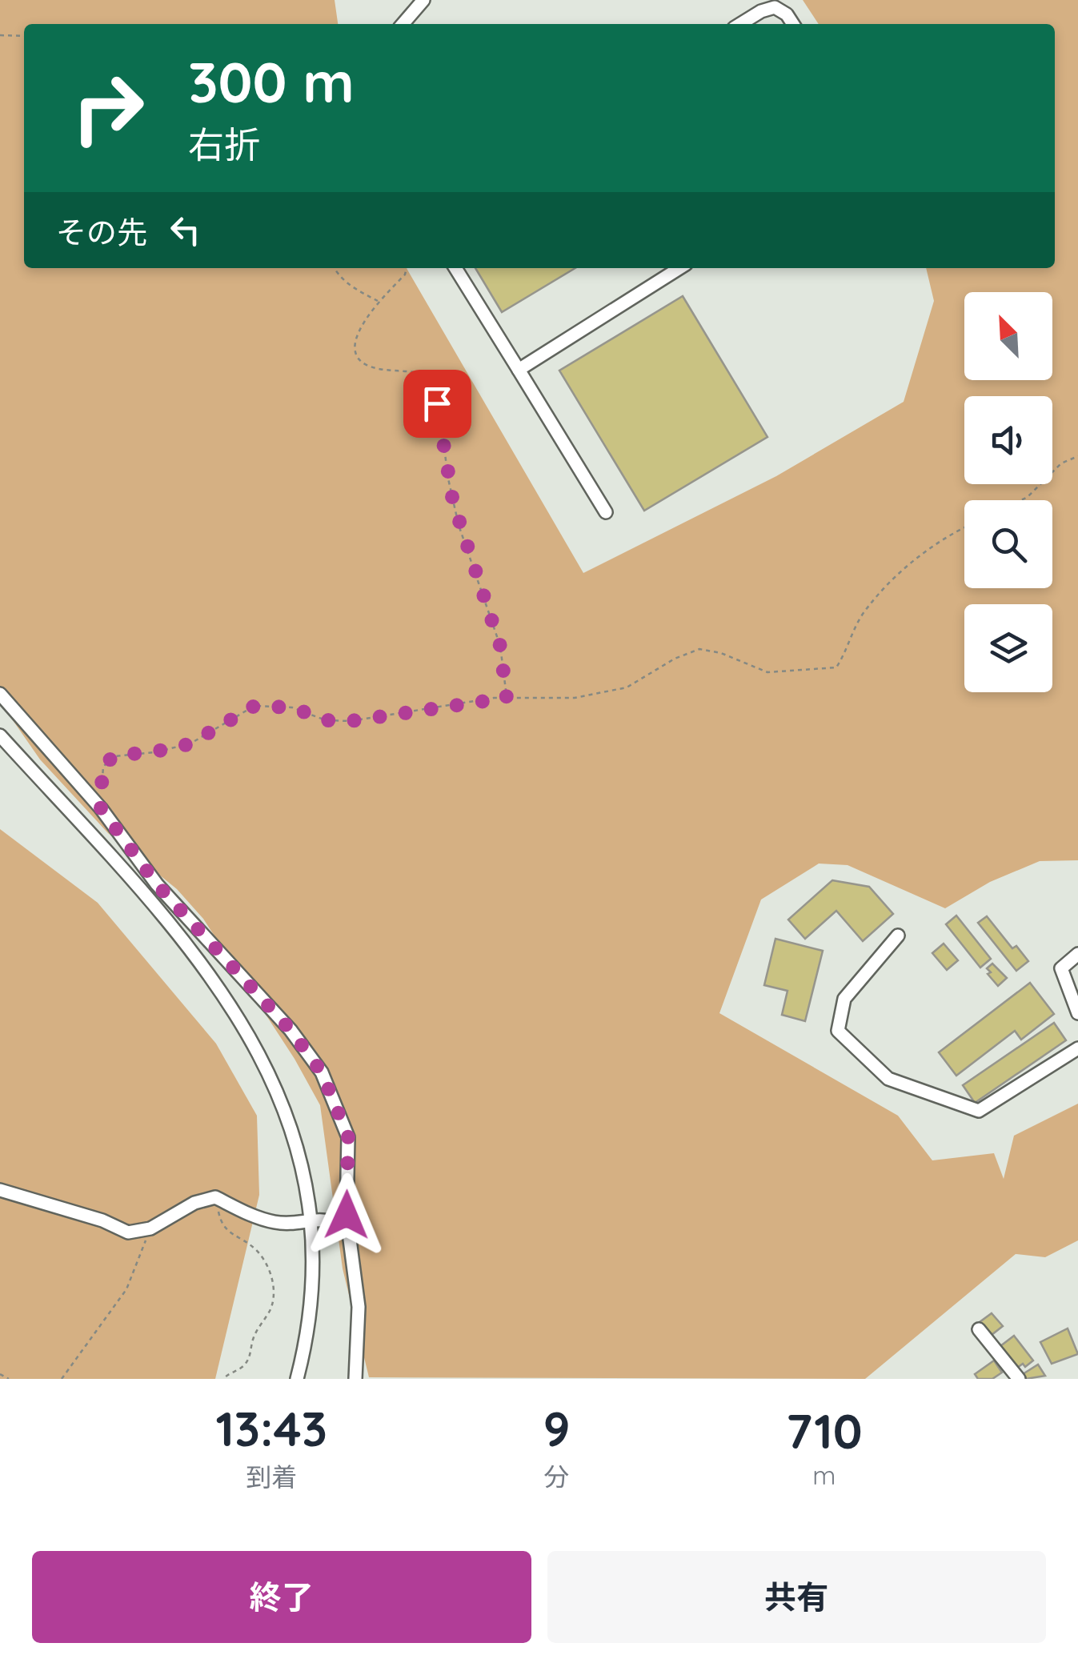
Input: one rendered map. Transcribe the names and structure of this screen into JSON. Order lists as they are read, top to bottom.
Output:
{
  "north": "top left",
  "page": {
    "turn": ["300 m", "右折"],
    "then": "その先",
    "eta": [
      "13:43",
      "到着",
      "9",
      "分",
      "710",
      "m"
    ],
    "buttons": ["終了", "共有"]
  }
}
